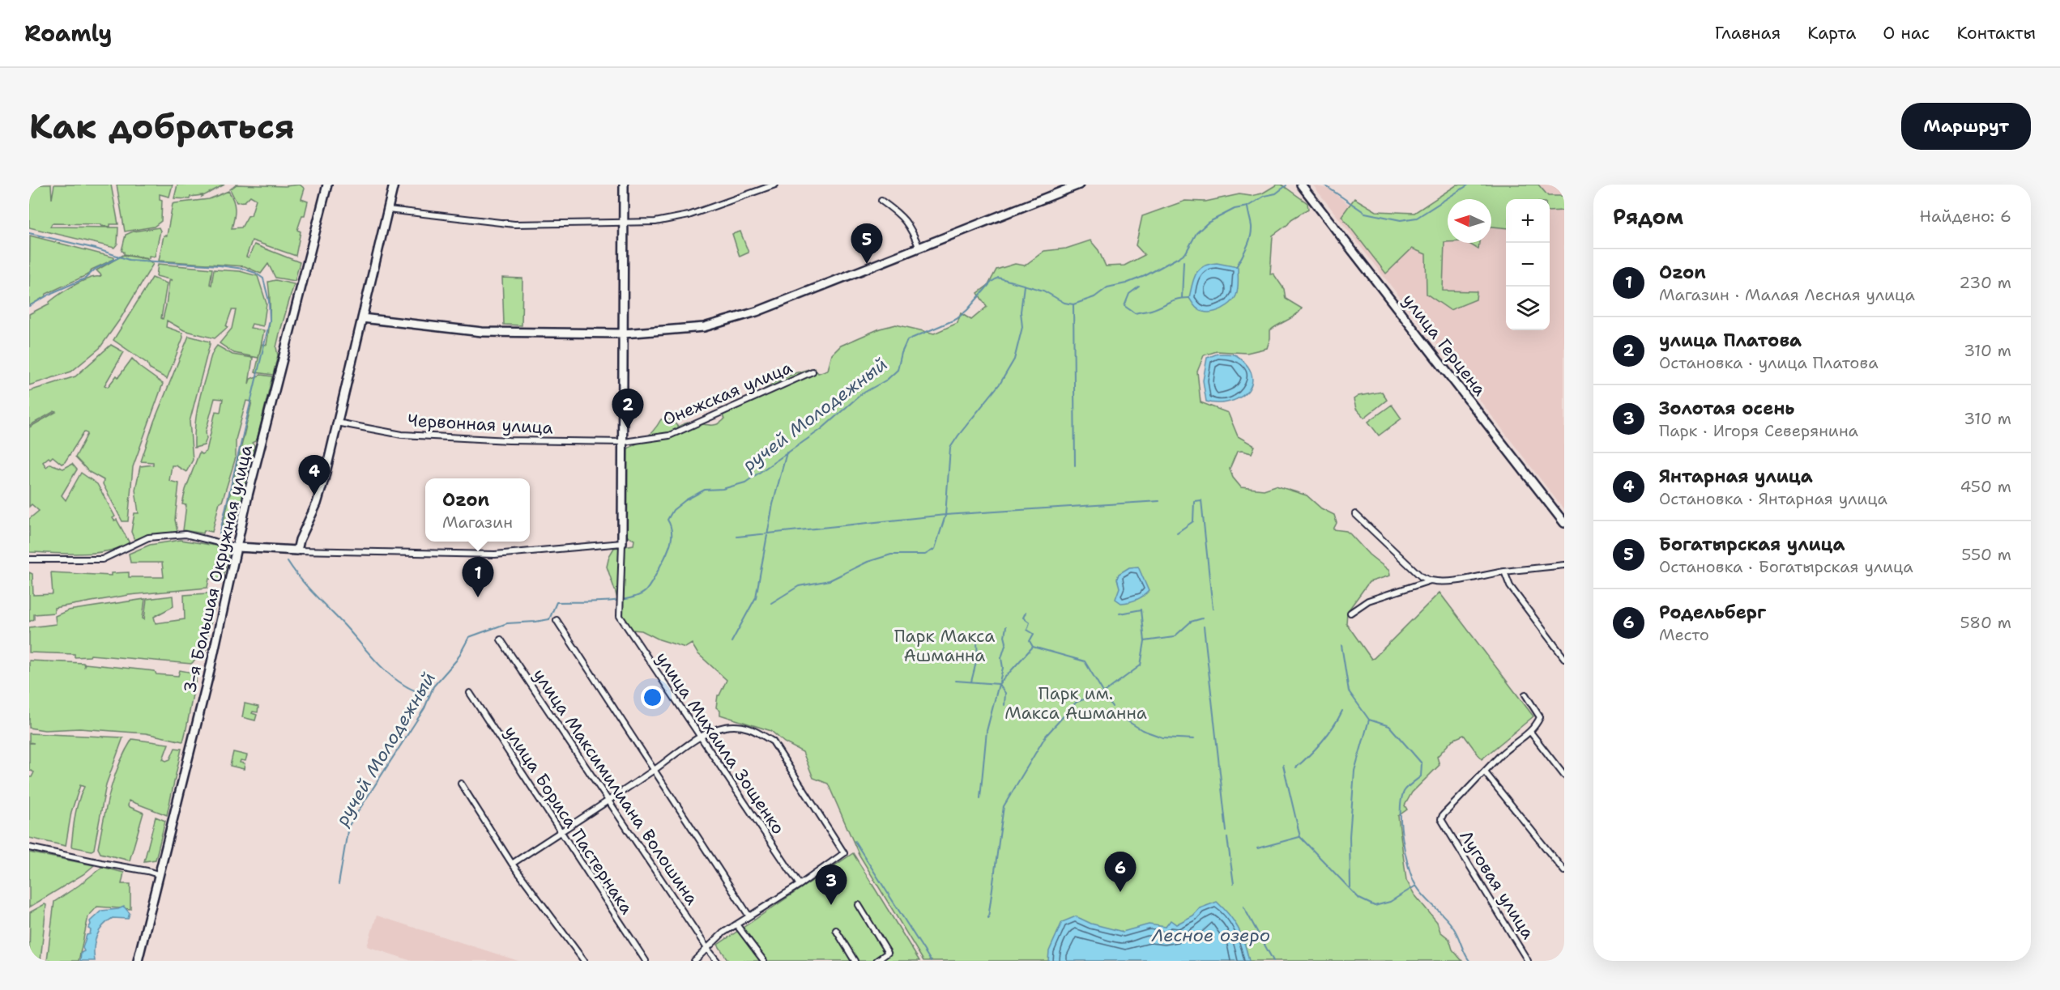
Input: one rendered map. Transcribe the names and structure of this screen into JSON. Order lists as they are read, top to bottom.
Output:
{
  "streets": {
    "street": [
      "улица Герцена",
      "Онежская улица",
      "Червонная улица",
      "3-я Большая Окружная улица",
      "улица Михаила Зощенко",
      "улица Максимилиана Волошина",
      "улица Бориса Пастернака",
      "Луговая улица"
    ]
  },
  "crossings": [
    ["Онежская улица", "Червонная улица"]
  ],
  "water": ["ручей Молодежный", "Лесное озеро"],
  "parks": ["Парк Макса Ашманна", "Парк им. Макса Ашманна"],
  "north": "left",
  "page": {
    "header": "Roamly",
    "nav": [
      "Главная",
      "Карта",
      "О нас",
      "Контакты"
    ],
    "buttons": "Маршрут",
    "title": "Как добраться",
    "heading": ["Рядом", "Найдено: 6"],
    "map_buttons": ["+", "−"],
    "pins": [
      "5",
      "2",
      "4",
      "1",
      "6",
      "3"
    ],
    "list": [
      {
        "mark": "1",
        "name": "Ozon",
        "note": "Магазин · Малая Лесная улица",
        "value": "230 m"
      },
      {
        "mark": "2",
        "name": "улица Платова",
        "note": "Остановка · улица Платова",
        "value": "310 m"
      },
      {
        "mark": "3",
        "name": "Золотая осень",
        "note": "Парк · Игоря Северянина",
        "value": "310 m"
      },
      {
        "mark": "4",
        "name": "Янтарная улица",
        "note": "Остановка · Янтарная улица",
        "value": "450 m"
      },
      {
        "mark": "5",
        "name": "Богатырская улица",
        "note": "Остановка · Богатырская улица",
        "value": "550 m"
      },
      {
        "mark": "6",
        "name": "Родельберг",
        "note": "Место",
        "value": "580 m"
      }
    ],
    "popup": ["Ozon", "Магазин"]
  }
}
